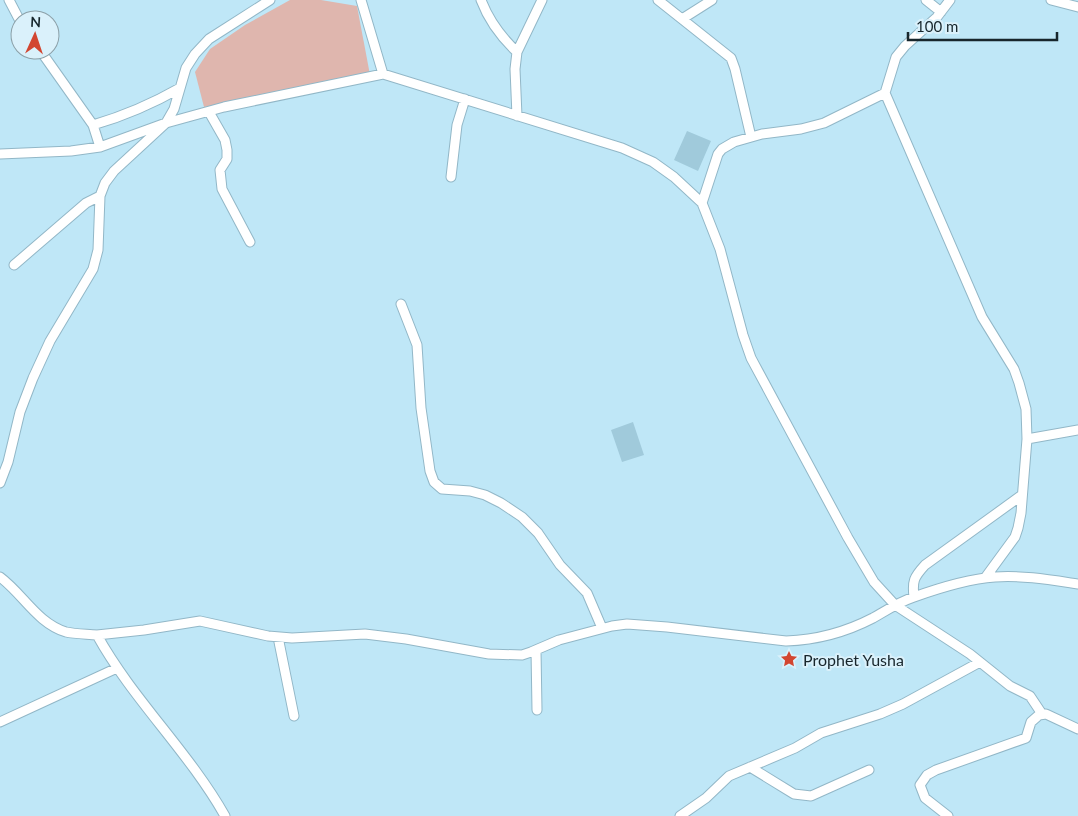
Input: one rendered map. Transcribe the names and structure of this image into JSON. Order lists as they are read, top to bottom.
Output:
{
  "places": {
    "place": ["Prophet Yusha"]
  },
  "scale_bar": "100 m",
  "north": "top"
}
